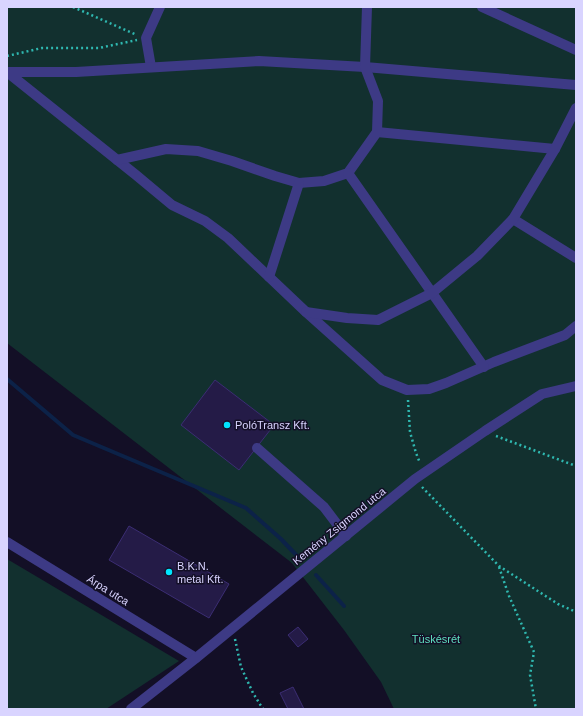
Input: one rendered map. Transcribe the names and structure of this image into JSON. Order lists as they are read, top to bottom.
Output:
{
  "streets": {
    "street": ["Kemény Zsigmond utca", "Árpa utca"]
  },
  "crossings": [
    ["Kemény Zsigmond utca", "Árpa utca"]
  ],
  "parks": ["Tüskésrét"],
  "places": ["PolóTransz Kft.", "B.K.N. metal Kft."]
}
